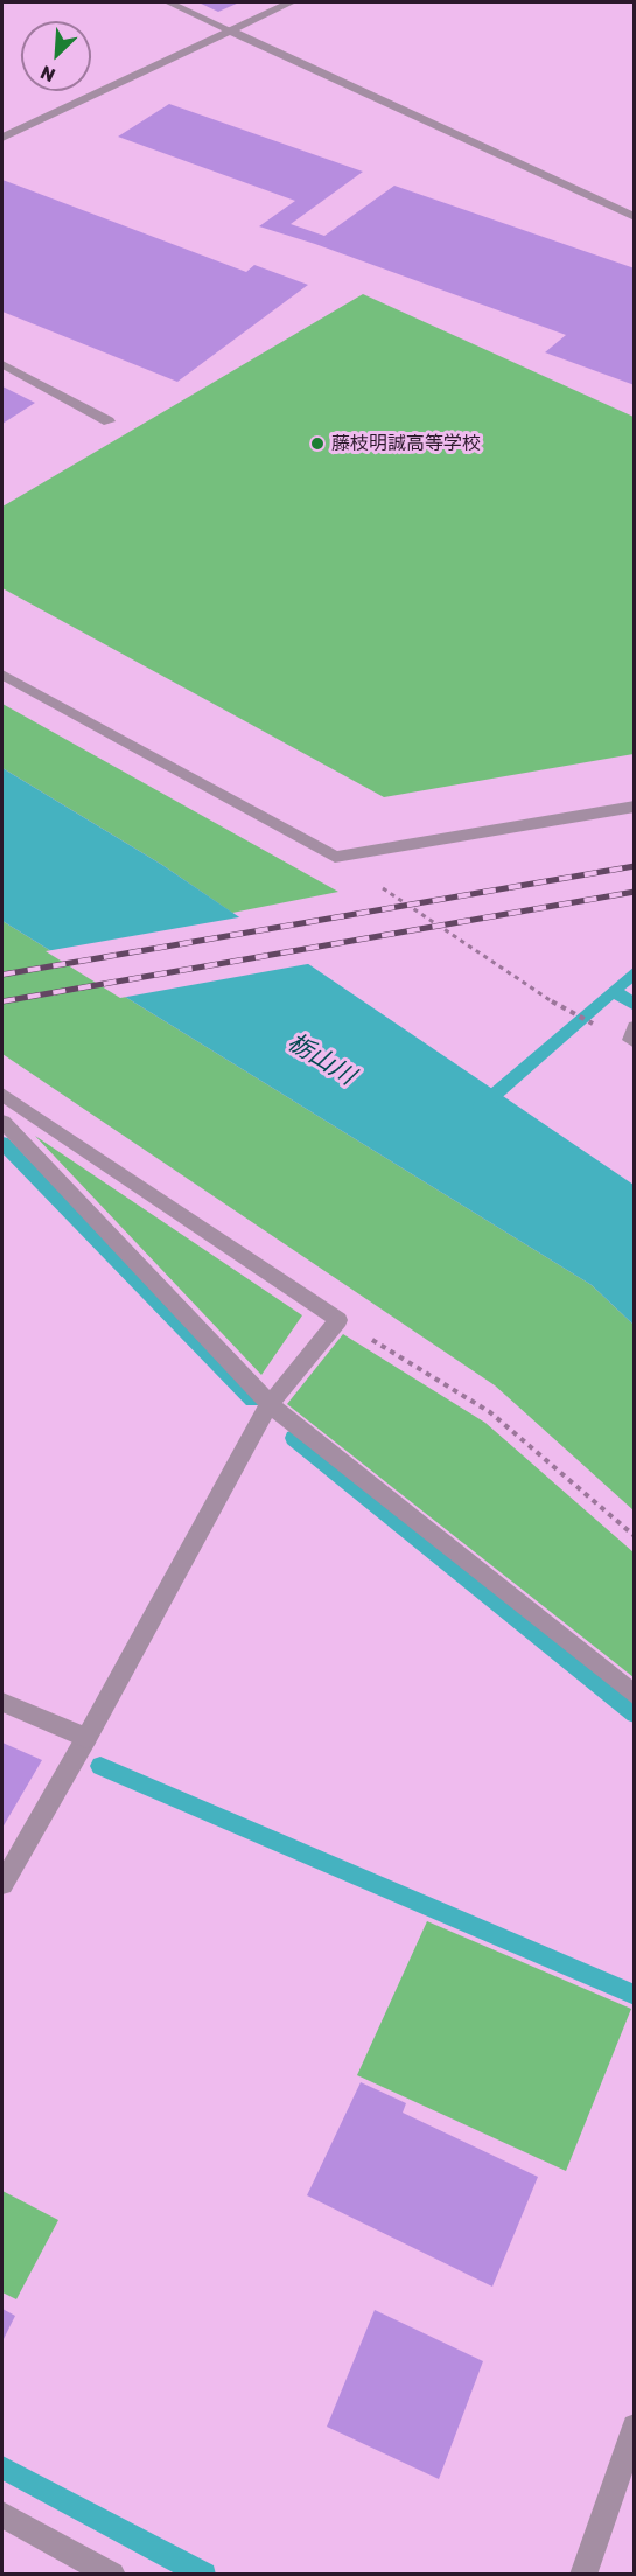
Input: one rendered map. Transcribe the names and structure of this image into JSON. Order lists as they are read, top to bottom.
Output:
{
  "water": ["栃山川"],
  "places": ["藤枝明誠高等学校"],
  "north": "bottom left"
}
